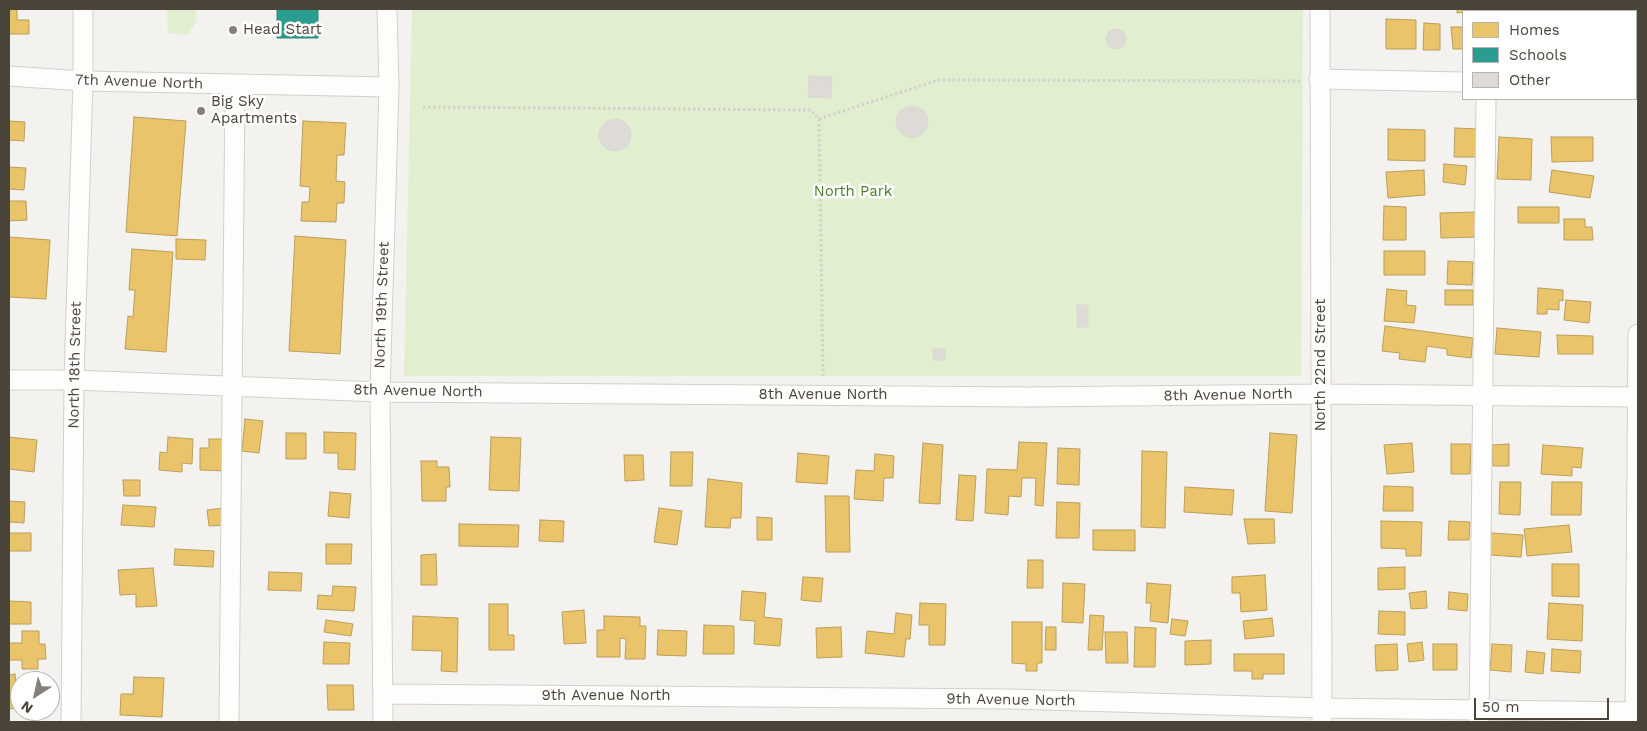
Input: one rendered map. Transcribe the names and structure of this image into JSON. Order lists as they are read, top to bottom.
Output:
{
  "streets": {
    "street": [
      "7th Avenue North",
      "North 19th Street",
      "North 18th Street",
      "North 22nd Street",
      "8th Avenue North",
      "9th Avenue North"
    ]
  },
  "crossings": [
    ["7th Avenue North", "North 19th Street"],
    ["7th Avenue North", "North 18th Street"],
    ["North 19th Street", "8th Avenue North"],
    ["North 19th Street", "9th Avenue North"],
    ["North 18th Street", "8th Avenue North"],
    ["North 22nd Street", "8th Avenue North"],
    ["North 22nd Street", "9th Avenue North"]
  ],
  "parks": ["North Park"],
  "places": ["Head Start", "Big Sky Apartments"],
  "legend": ["Homes", "Schools", "Other"],
  "scale_bar": "50 m",
  "north": "bottom left"
}
